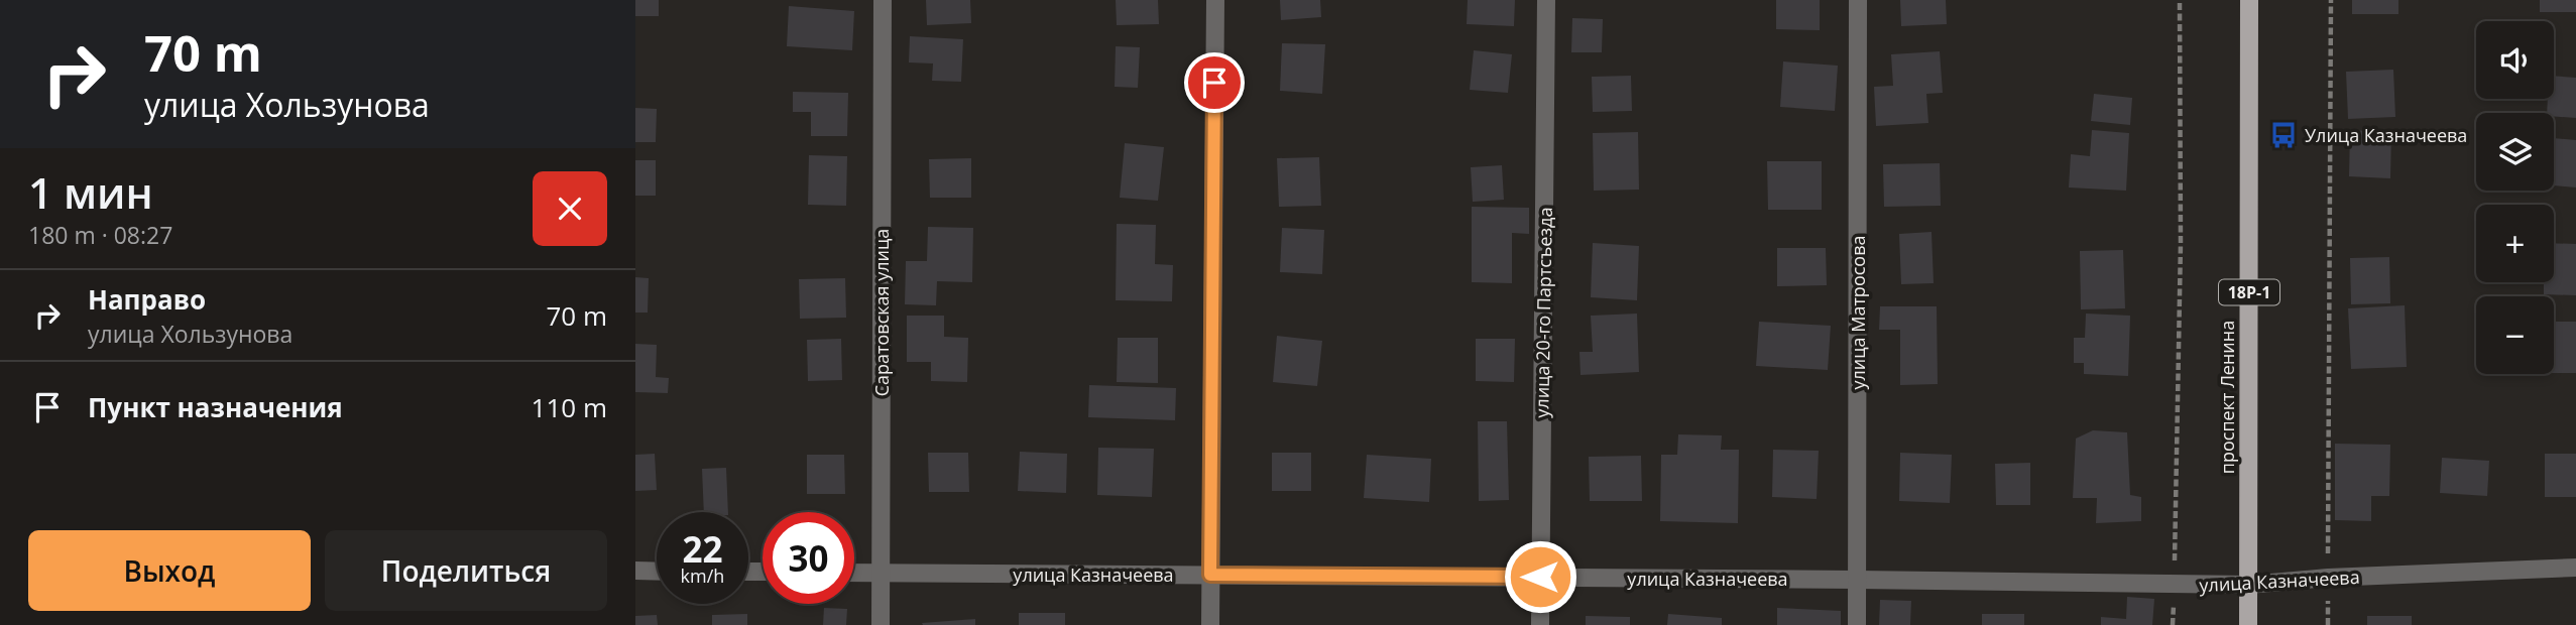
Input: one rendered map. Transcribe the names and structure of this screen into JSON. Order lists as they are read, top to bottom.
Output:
{
  "streets": {
    "main road": ["18Р-1", "проспект Ленина"],
    "street": [
      "Саратовская улица",
      "улица 20-го Партсъезда",
      "улица Матросова",
      "улица Казначеева"
    ]
  },
  "crossings": [
    ["Саратовская улица", "улица Казначеева"],
    ["улица 20-го Партсъезда", "улица Казначеева"],
    ["улица Матросова", "улица Казначеева"],
    ["проспект Ленина", "улица Казначеева"]
  ],
  "places": {
    "bus stop": ["Улица Казначеева"]
  },
  "page": {
    "turn": ["70 m", "улица Хользунова"],
    "map_buttons": ["+", "−"],
    "heading": ["1 мин", "180 m · 08:27"],
    "list": [
      {
        "name": "Направо",
        "note": "улица Хользунова",
        "value": "70 m"
      },
      {
        "name": "Пункт назначения",
        "value": "110 m"
      }
    ],
    "speed": "22 km/h",
    "limit": "30",
    "buttons": ["Выход", "Поделиться"]
  }
}
